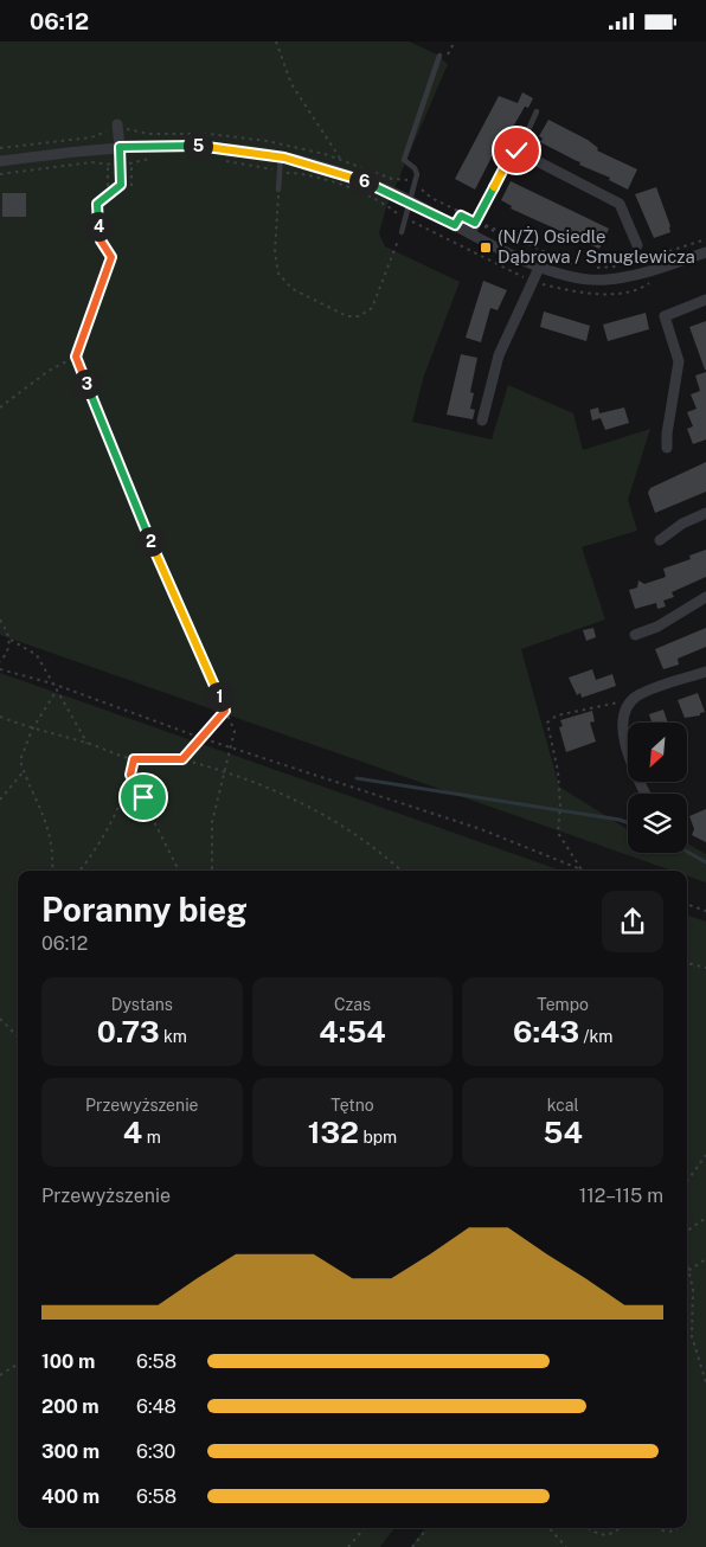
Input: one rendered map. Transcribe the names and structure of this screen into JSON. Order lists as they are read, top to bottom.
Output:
{
  "places": {
    "transit": ["(N/Ż) Osiedle Dąbrowa / Smuglewicza"]
  },
  "north": "bottom left",
  "page": {
    "status": "06:12",
    "pins": [
      "5",
      "6",
      "4",
      "3",
      "2",
      "1"
    ],
    "heading": ["Poranny bieg", "06:12"],
    "stats": [
      ["Dystans", "0.73 km"],
      ["Czas", "4:54"],
      ["Tempo", "6:43 /km"],
      ["Przewyższenie", "4 m"],
      ["Tętno", "132 bpm"],
      ["kcal", "54"]
    ],
    "chart": ["Przewyższenie", "112–115 m"],
    "list": [
      {
        "name": "100 m",
        "note": "6:58"
      },
      {
        "name": "200 m",
        "note": "6:48"
      },
      {
        "name": "300 m",
        "note": "6:30"
      },
      {
        "name": "400 m",
        "note": "6:58"
      }
    ]
  }
}
